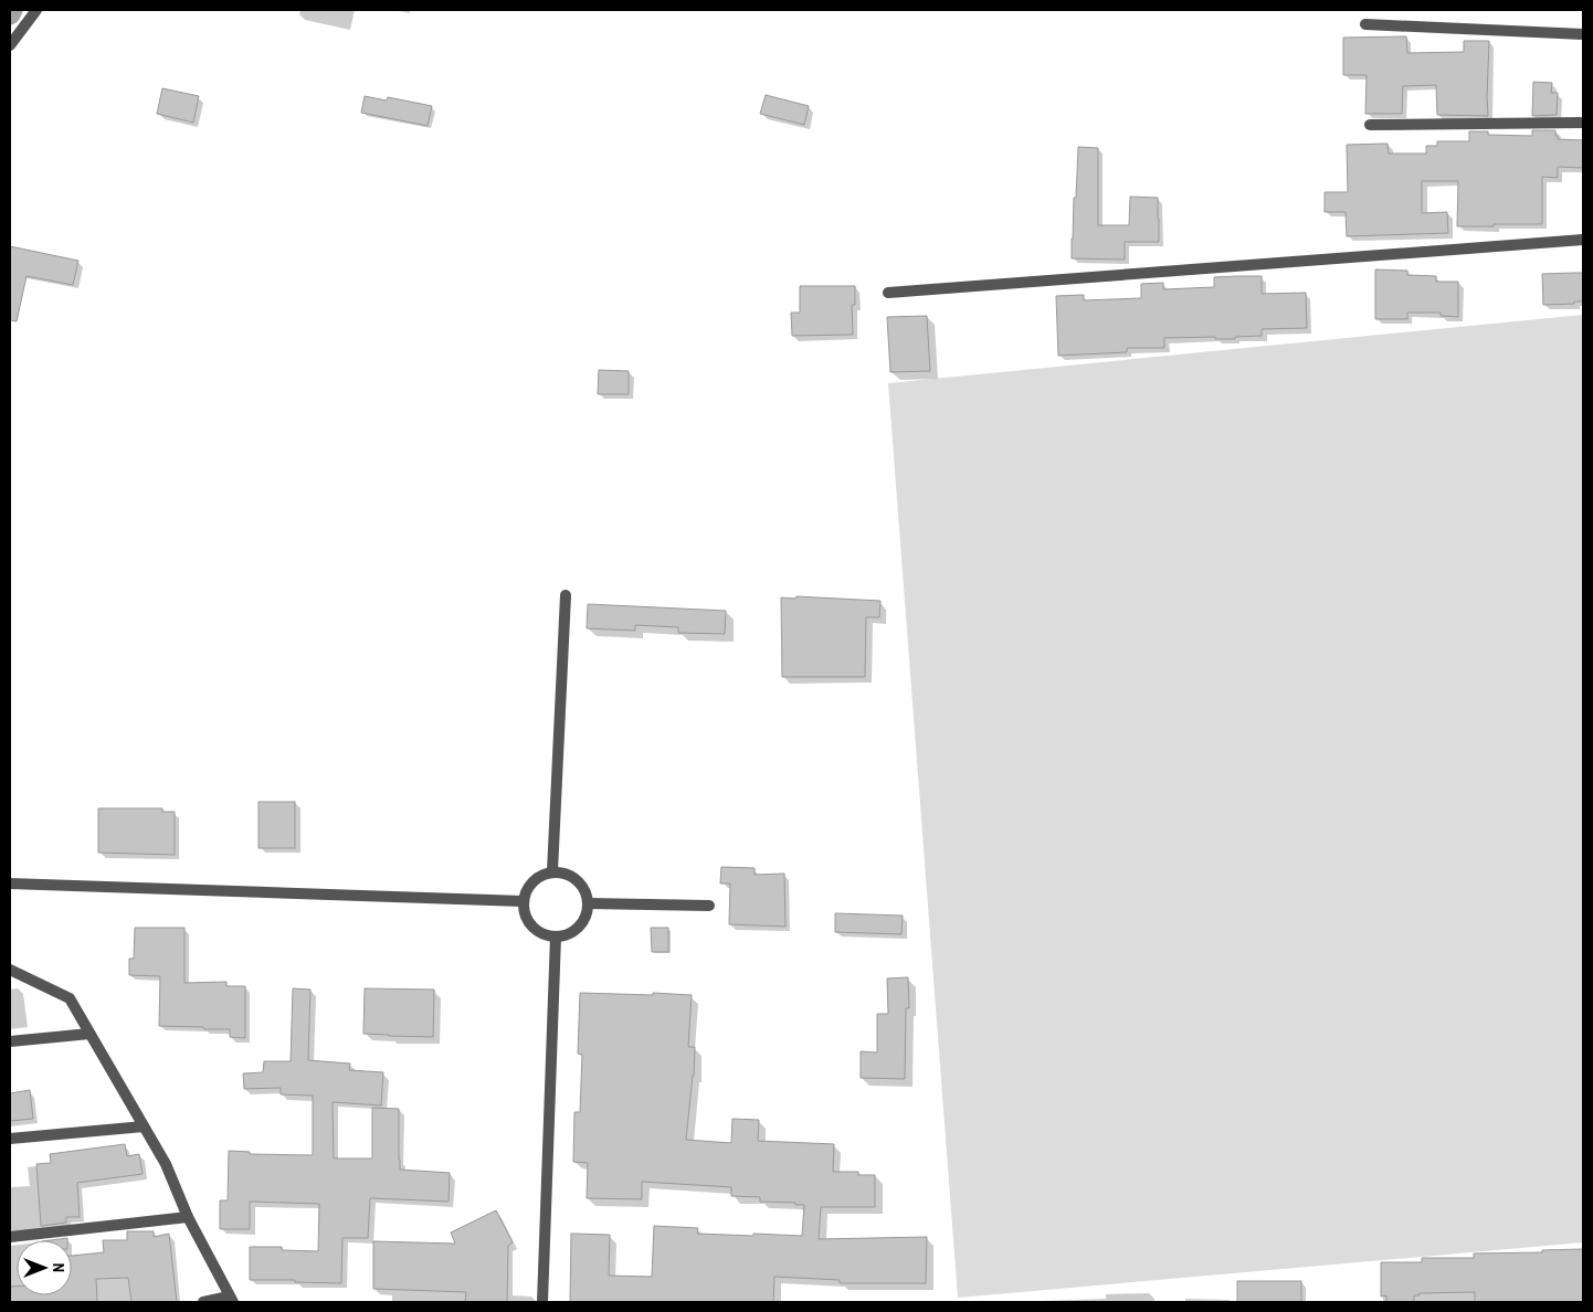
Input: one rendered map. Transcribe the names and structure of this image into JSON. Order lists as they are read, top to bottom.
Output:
{
  "north": "right"
}
